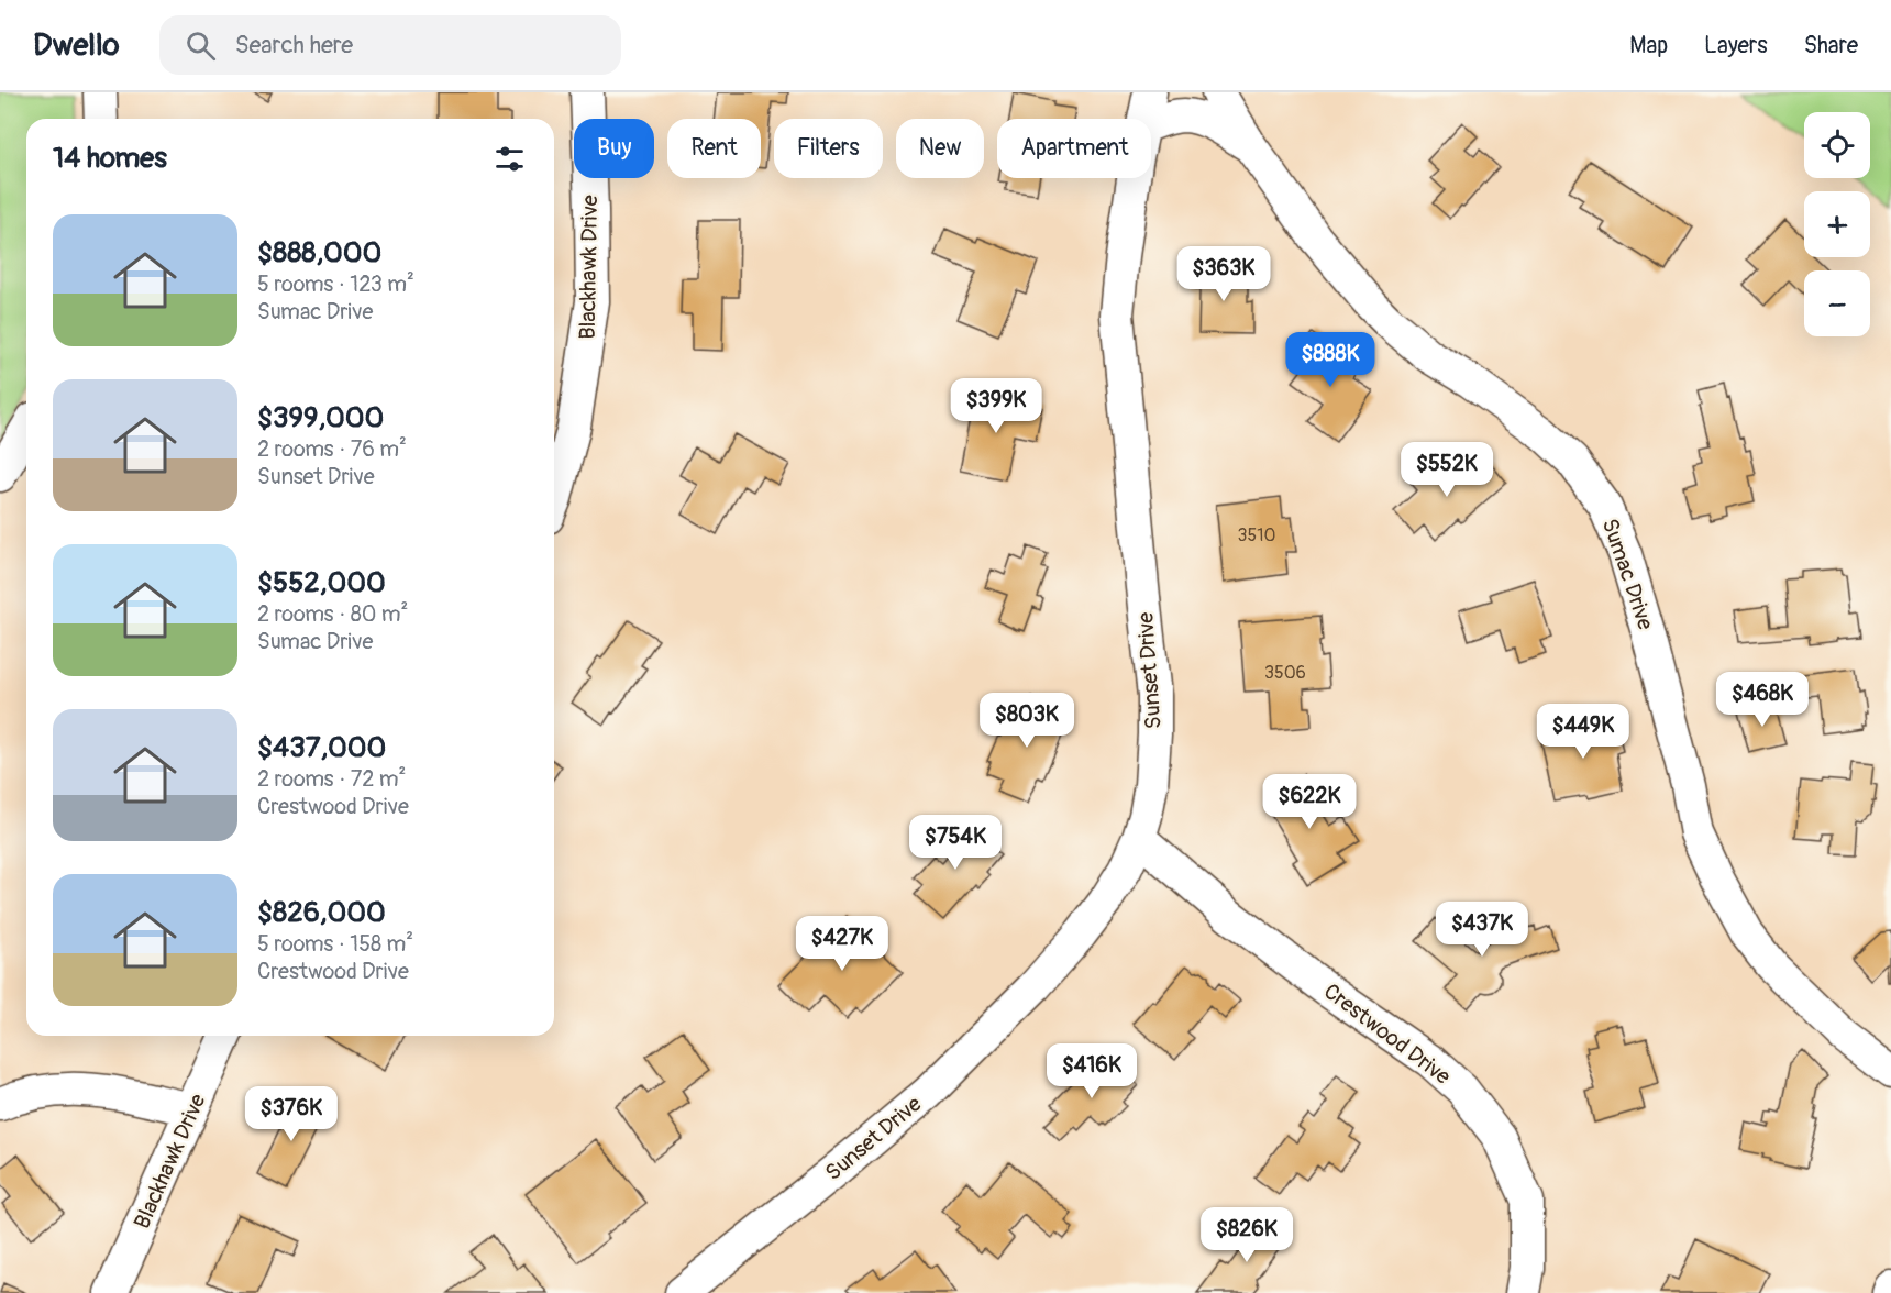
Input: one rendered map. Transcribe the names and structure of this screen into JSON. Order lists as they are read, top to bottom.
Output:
{
  "streets": {
    "street": [
      "Blackhawk Drive",
      "Sumac Drive",
      "Sunset Drive",
      "Crestwood Drive"
    ]
  },
  "crossings": [
    ["Sunset Drive", "Crestwood Drive"]
  ],
  "house_numbers": ["3510", "3506"],
  "page": {
    "header": "Dwello",
    "search": "Search here",
    "nav": ["Map", "Layers", "Share"],
    "map_buttons": ["+", "−"],
    "chip": [
      "Buy",
      "Rent",
      "Filters",
      "New",
      "Apartment"
    ],
    "heading": "14 homes",
    "list": [
      {
        "name": "$888,000",
        "note": "5 rooms · 123 m² · Sumac Drive"
      },
      {
        "name": "$399,000",
        "note": "2 rooms · 76 m² · Sunset Drive"
      },
      {
        "name": "$552,000",
        "note": "2 rooms · 80 m² · Sumac Drive"
      },
      {
        "name": "$437,000",
        "note": "2 rooms · 72 m² · Crestwood Drive"
      },
      {
        "name": "$826,000",
        "note": "5 rooms · 158 m² · Crestwood Drive"
      }
    ],
    "price": [
      "$363K",
      "$888K",
      "$399K",
      "$552K",
      "$468K",
      "$803K",
      "$449K",
      "$622K",
      "$754K",
      "$437K",
      "$427K",
      "$416K",
      "$376K",
      "$826K"
    ]
  }
}
